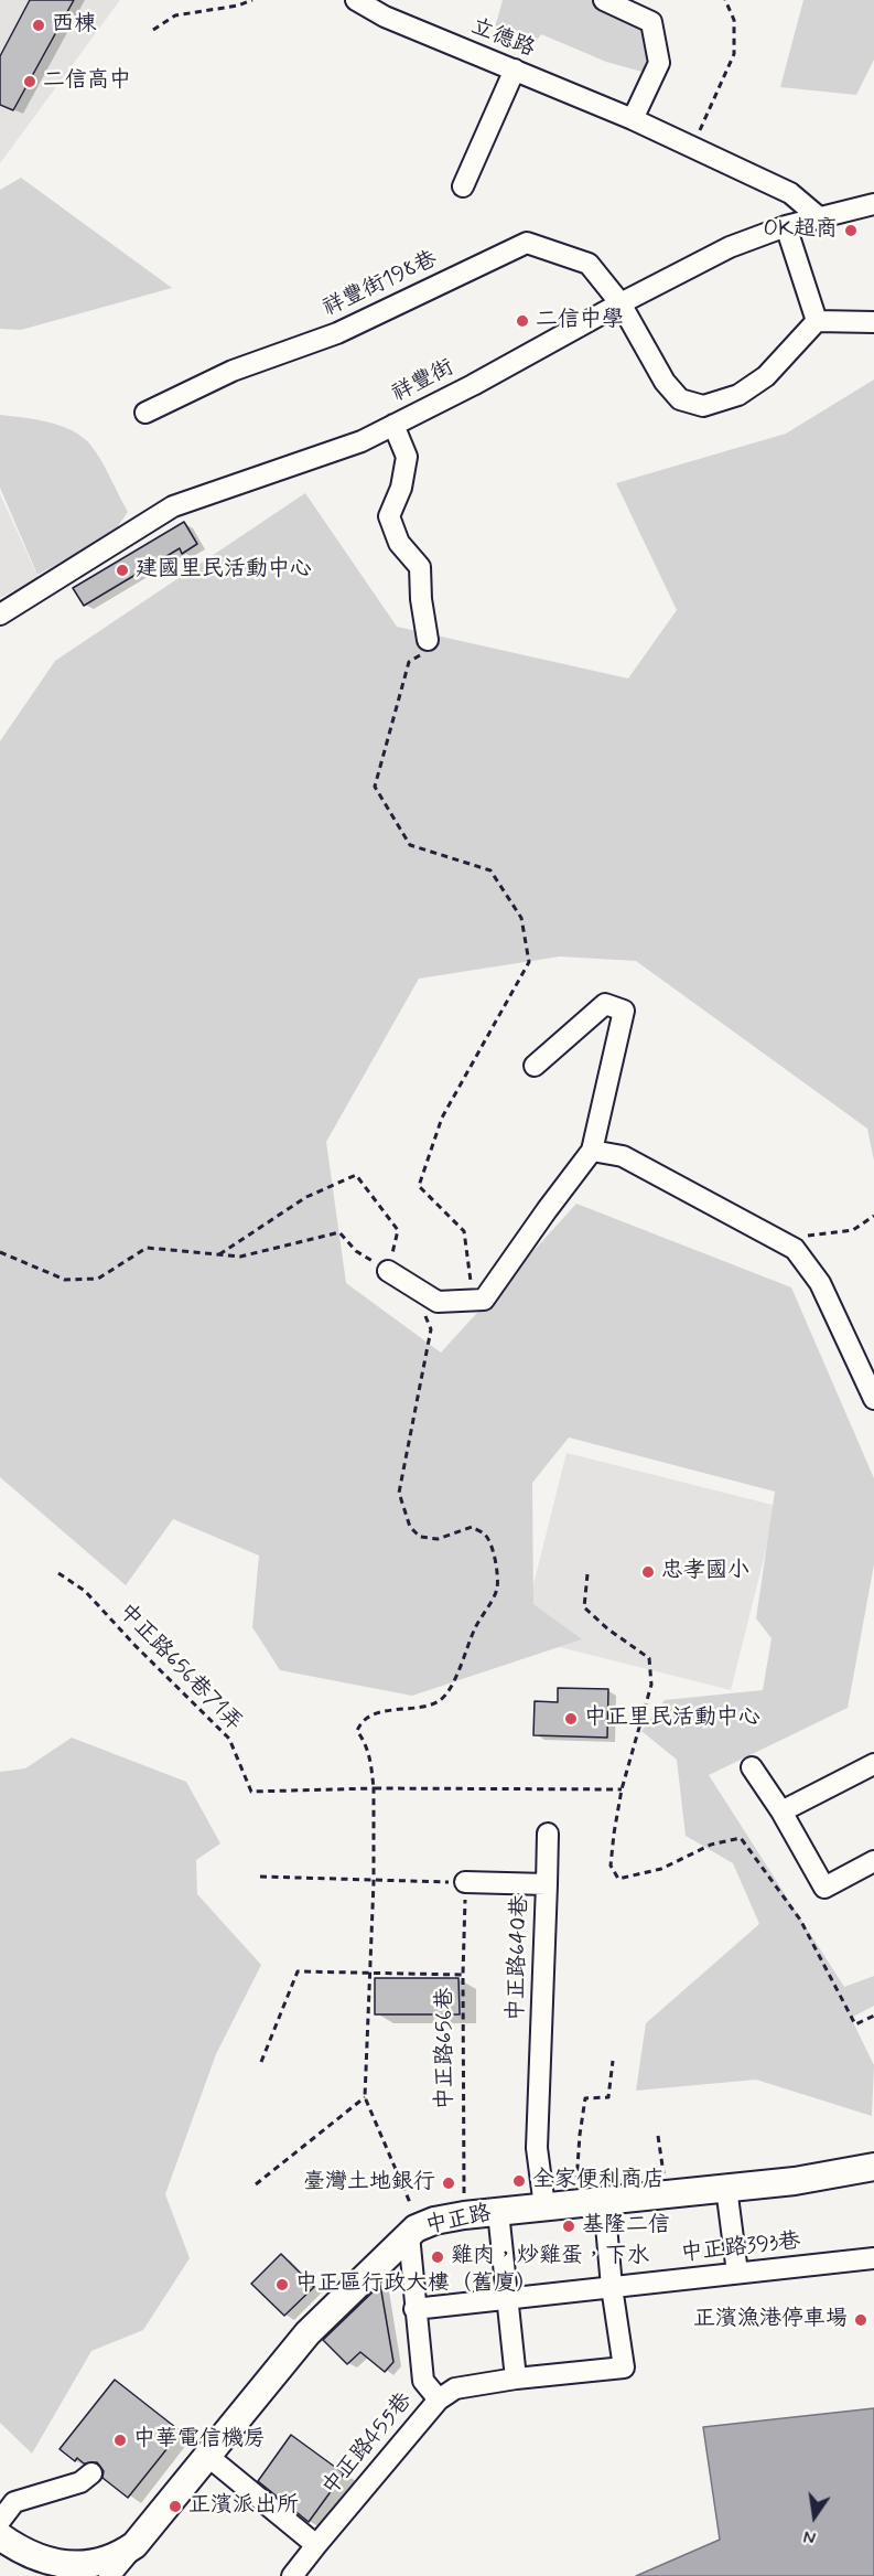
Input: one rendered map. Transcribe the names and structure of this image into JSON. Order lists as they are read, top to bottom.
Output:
{
  "streets": {
    "main road": ["中正路"],
    "street": [
      "立德路",
      "祥豐街198巷",
      "祥豐街",
      "中正路640巷",
      "中正路393巷",
      "中正路455巷"
    ],
    "path": ["中正路656巷71弄", "中正路656巷"]
  },
  "crossings": [
    ["立德路", "祥豐街"],
    ["祥豐街198巷", "祥豐街"],
    ["中正路640巷", "中正路656巷"],
    ["中正路640巷", "中正路"],
    ["中正路656巷", "中正路"],
    ["中正路", "中正路455巷"],
    ["中正路393巷", "中正路455巷"]
  ],
  "places": [
    "西棟",
    "二信高中",
    "OK超商",
    "二信中學",
    "建國里民活動中心",
    "忠孝國小",
    "中正里民活動中心",
    "全家便利商店",
    "臺灣土地銀行",
    "基隆二信",
    "雞肉，炒雞蛋，下水",
    "中正區行政大樓（舊廈）",
    "正濱漁港停車場",
    "中華電信機房",
    "正濱派出所"
  ],
  "north": "bottom"
}
